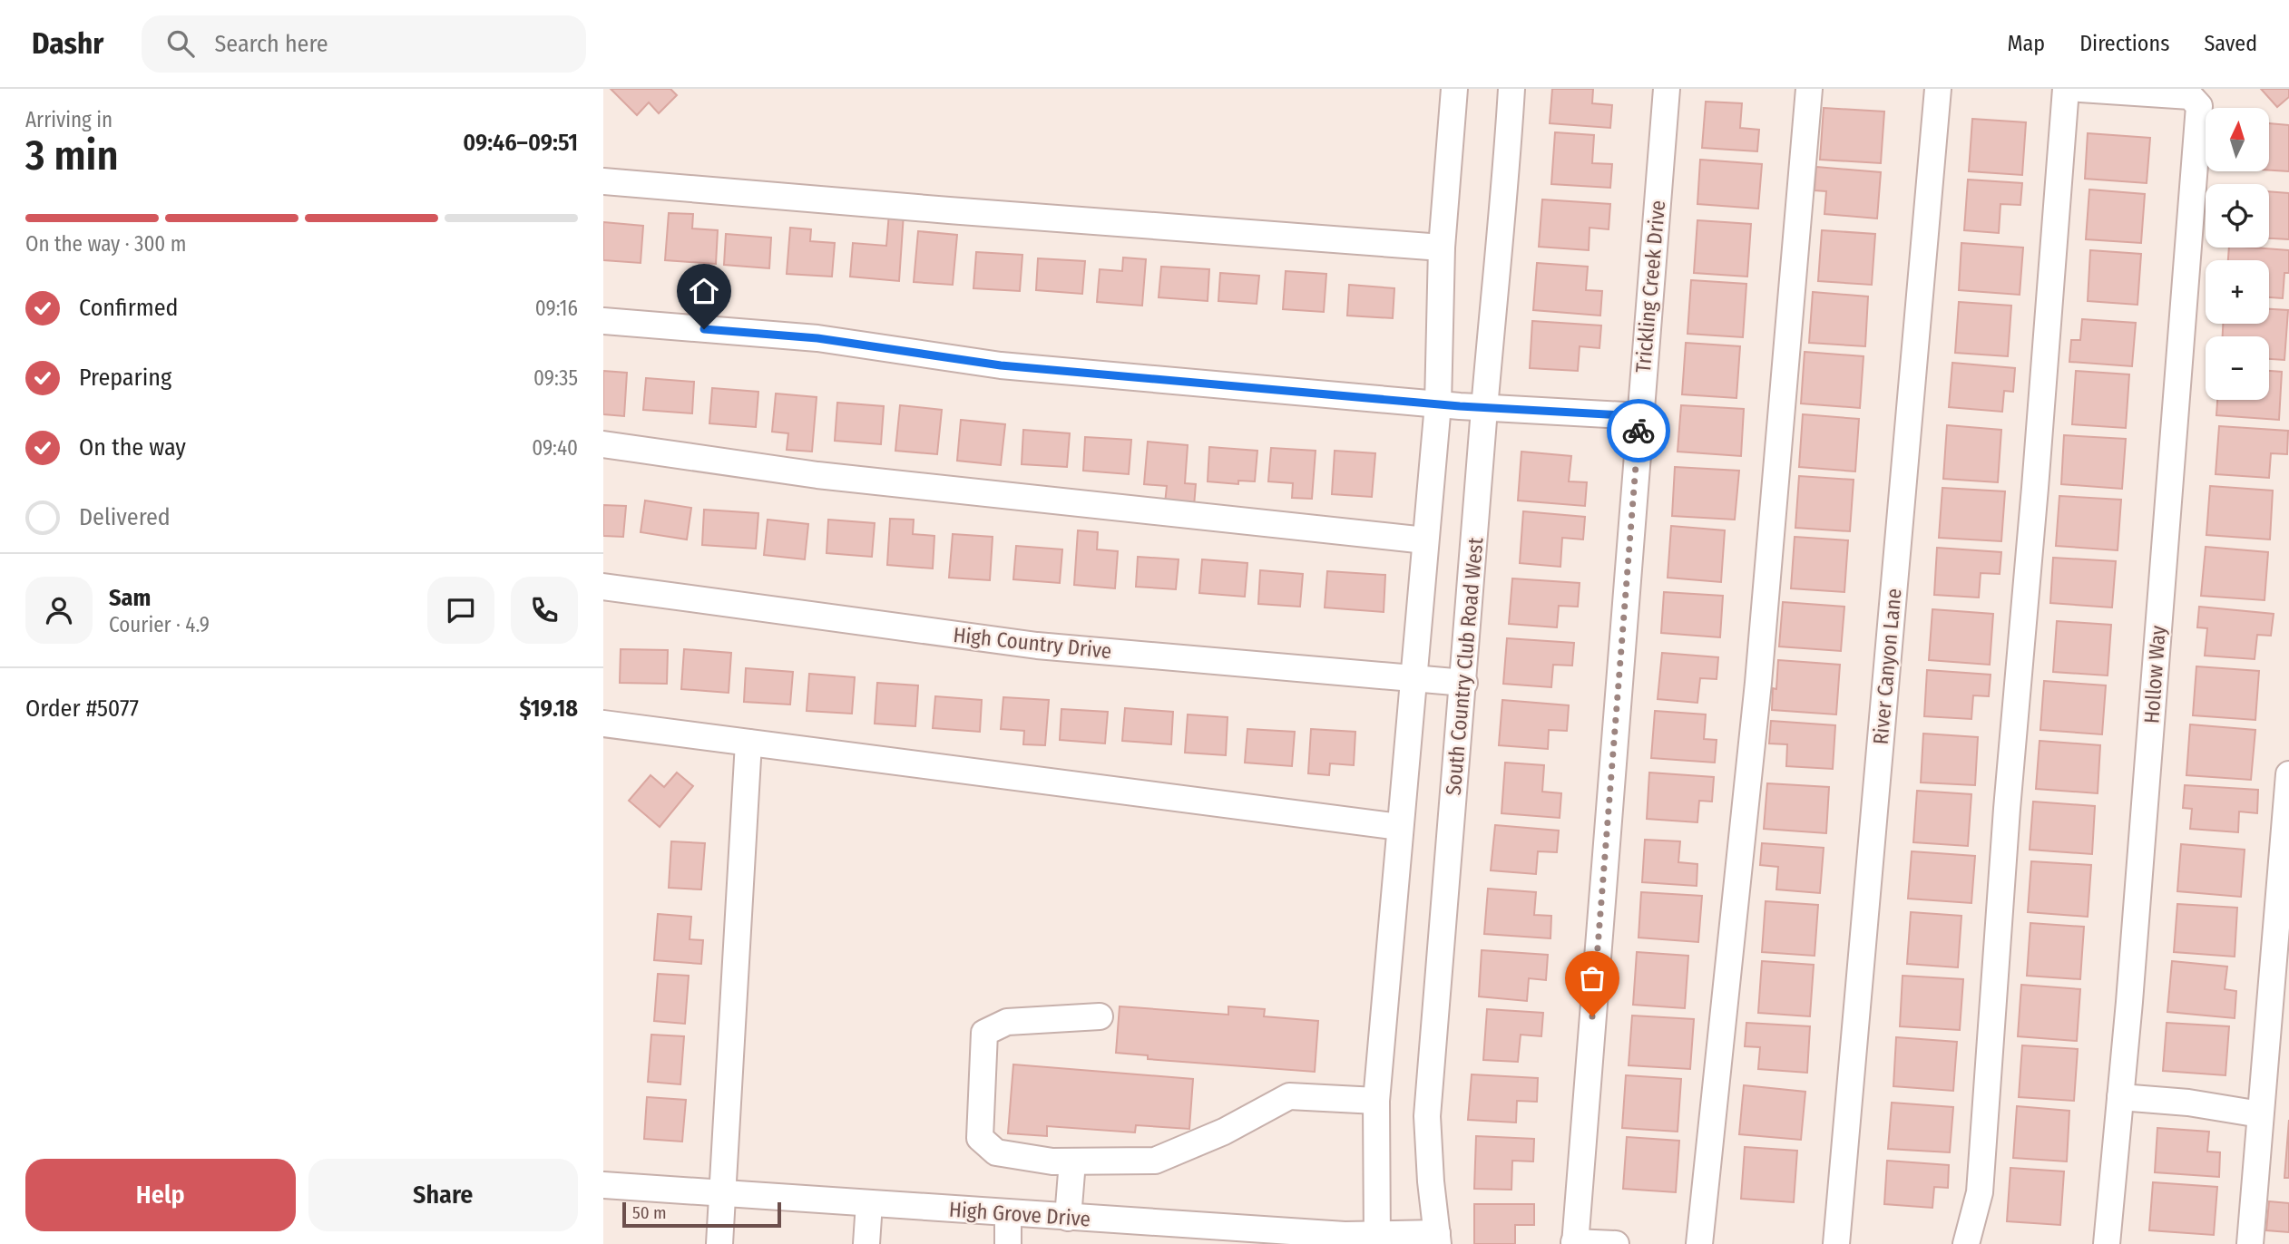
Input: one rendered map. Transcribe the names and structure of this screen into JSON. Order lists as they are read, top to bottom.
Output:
{
  "streets": {
    "street": [
      "Trickling Creek Drive",
      "High Country Drive",
      "South Country Club Road West",
      "River Canyon Lane",
      "Hollow Way",
      "High Grove Drive"
    ]
  },
  "crossings": [
    ["High Country Drive", "South Country Club Road West"],
    ["South Country Club Road West", "High Grove Drive"]
  ],
  "scale_bar": "50 m",
  "north": "top",
  "page": {
    "header": "Dashr",
    "search": "Search here",
    "nav": ["Map", "Directions", "Saved"],
    "heading": ["3 min", "Arriving in", "09:46–09:51"],
    "panel": [
      "Sam",
      "Courier · 4.9",
      "Order #5077",
      "$19.18"
    ],
    "map_buttons": ["+", "−"],
    "bar": "On the way · 300 m",
    "list": [
      ["Confirmed", "09:16"],
      ["Preparing", "09:35"],
      ["On the way", "09:40"],
      "Delivered"
    ],
    "buttons": ["Help", "Share"],
    "scale": "50 m"
  }
}
